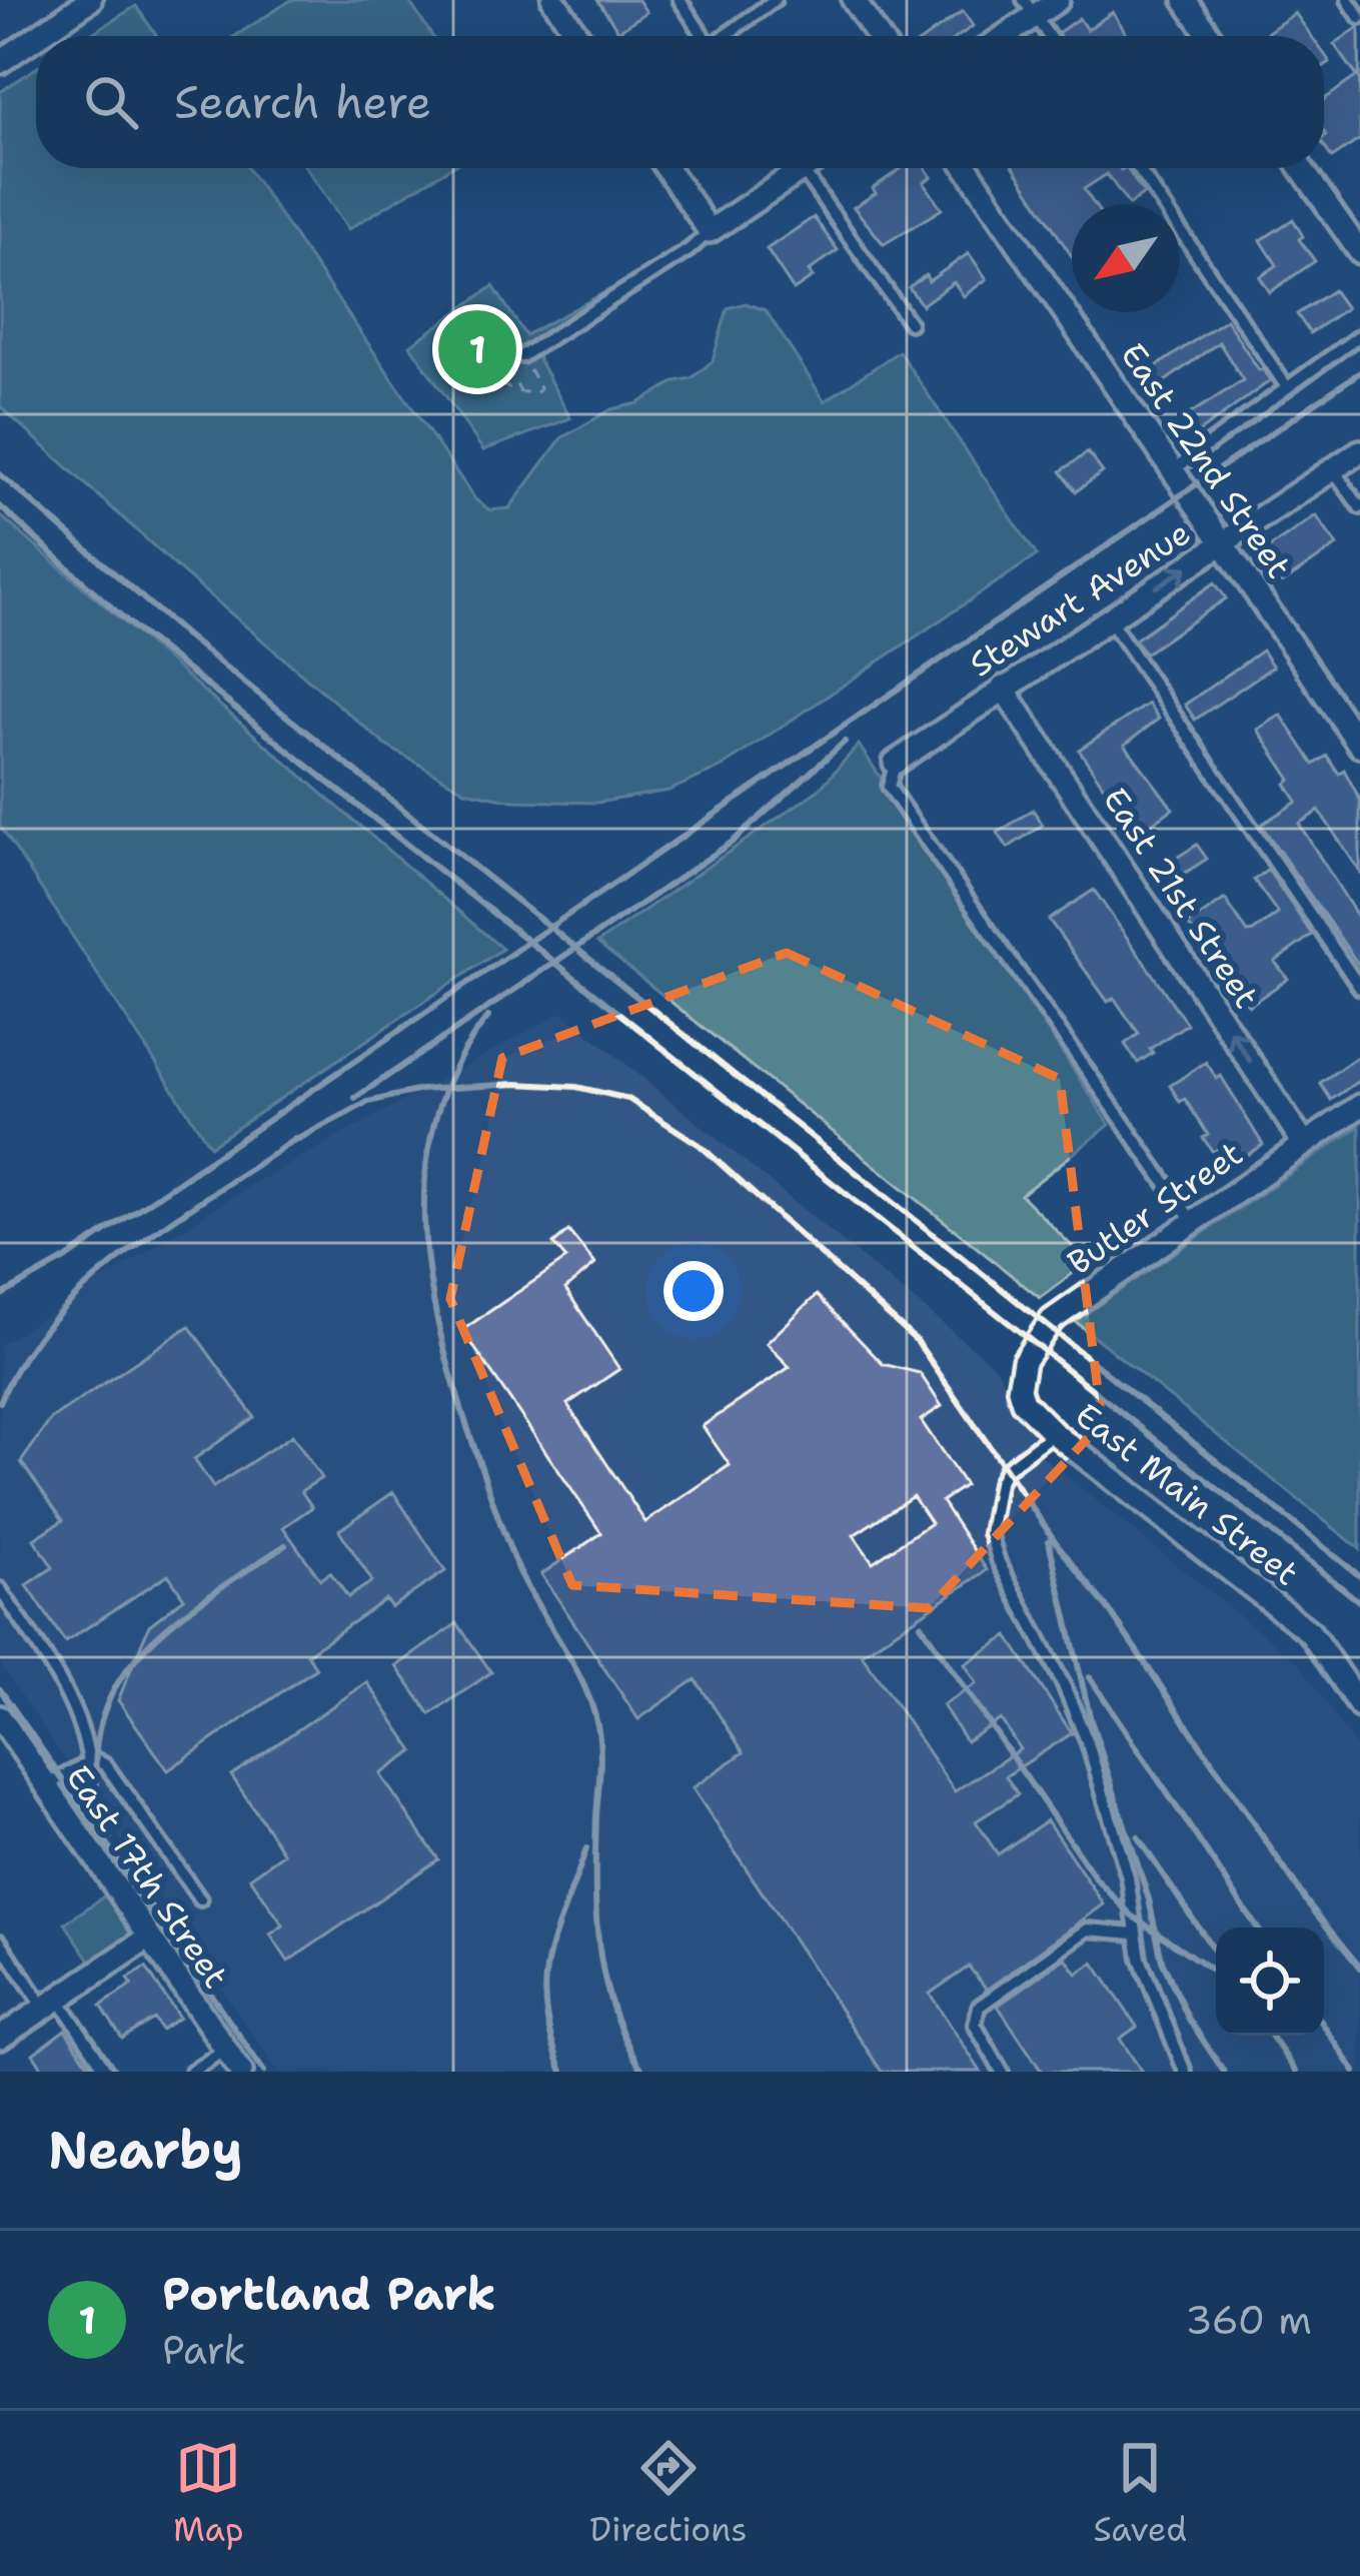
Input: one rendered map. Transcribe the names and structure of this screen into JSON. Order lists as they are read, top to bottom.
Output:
{
  "streets": {
    "street": [
      "East 22nd Street",
      "Stewart Avenue",
      "East 21st Street",
      "Butler Street",
      "East Main Street",
      "East 17th Street"
    ]
  },
  "crossings": [
    ["East 22nd Street", "Stewart Avenue"],
    ["Stewart Avenue", "East 21st Street"],
    ["East 21st Street", "Butler Street"],
    ["Butler Street", "East Main Street"]
  ],
  "one_way": ["East 21st Street"],
  "north": "bottom left",
  "page": {
    "search": "Search here",
    "pins": "1",
    "heading": "Nearby",
    "list": [
      {
        "mark": "1",
        "name": "Portland Park",
        "note": "Park",
        "value": "360 m"
      }
    ],
    "nav": ["Map", "Directions", "Saved"]
  }
}
